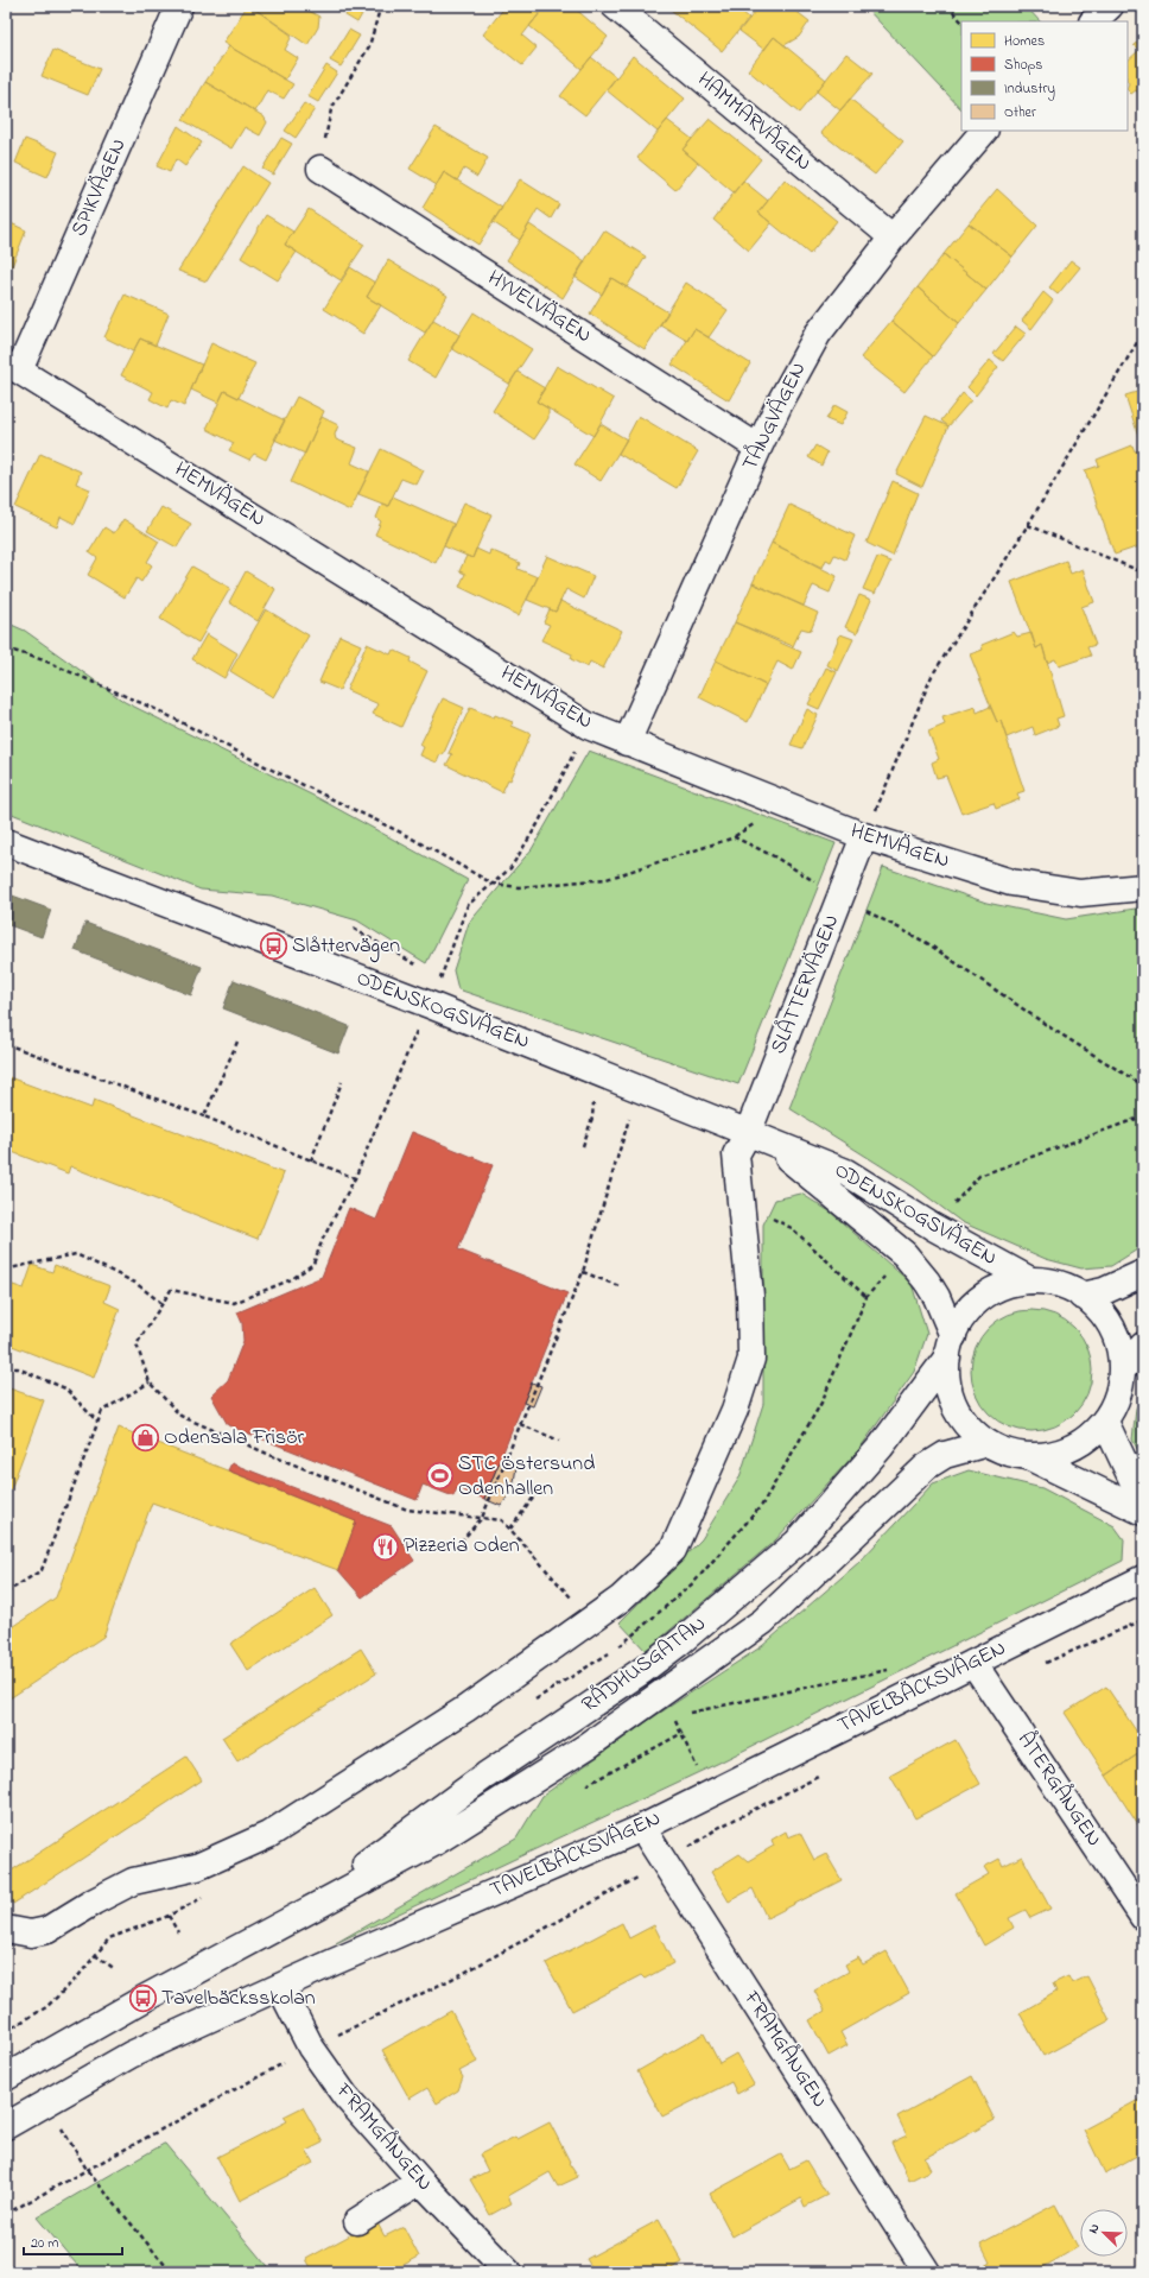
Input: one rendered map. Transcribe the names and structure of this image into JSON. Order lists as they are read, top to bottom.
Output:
{
  "streets": {
    "street": [
      "HAMMARVÄGEN",
      "SPIKVÄGEN",
      "HYVELVÄGEN",
      "TÅNGVÄGEN",
      "HEMVÄGEN",
      "SLÅTTERVÄGEN",
      "ODENSKOGSVÄGEN",
      "RÅDHUSGATAN",
      "TAVELBÄCKSVÄGEN",
      "ÅTERGÅNGEN",
      "FRAMGÅNGEN"
    ]
  },
  "crossings": [
    ["HAMMARVÄGEN", "TÅNGVÄGEN"],
    ["SPIKVÄGEN", "HEMVÄGEN"],
    ["HYVELVÄGEN", "TÅNGVÄGEN"],
    ["TÅNGVÄGEN", "HEMVÄGEN"],
    ["HEMVÄGEN", "SLÅTTERVÄGEN"],
    ["SLÅTTERVÄGEN", "ODENSKOGSVÄGEN"],
    ["ODENSKOGSVÄGEN", "RÅDHUSGATAN"],
    ["TAVELBÄCKSVÄGEN", "ÅTERGÅNGEN"],
    ["TAVELBÄCKSVÄGEN", "FRAMGÅNGEN"]
  ],
  "places": {
    "bus stop": ["Slåttervägen", "Tavelbäcksskolan"],
    "shop": ["Odensala Frisör"],
    "sports": ["STC Östersund Odenhallen"],
    "restaurant": ["Pizzeria Oden"]
  },
  "legend": [
    "Homes",
    "Shops",
    "Industry",
    "Other"
  ],
  "scale_bar": "20 m",
  "north": "top left"
}
